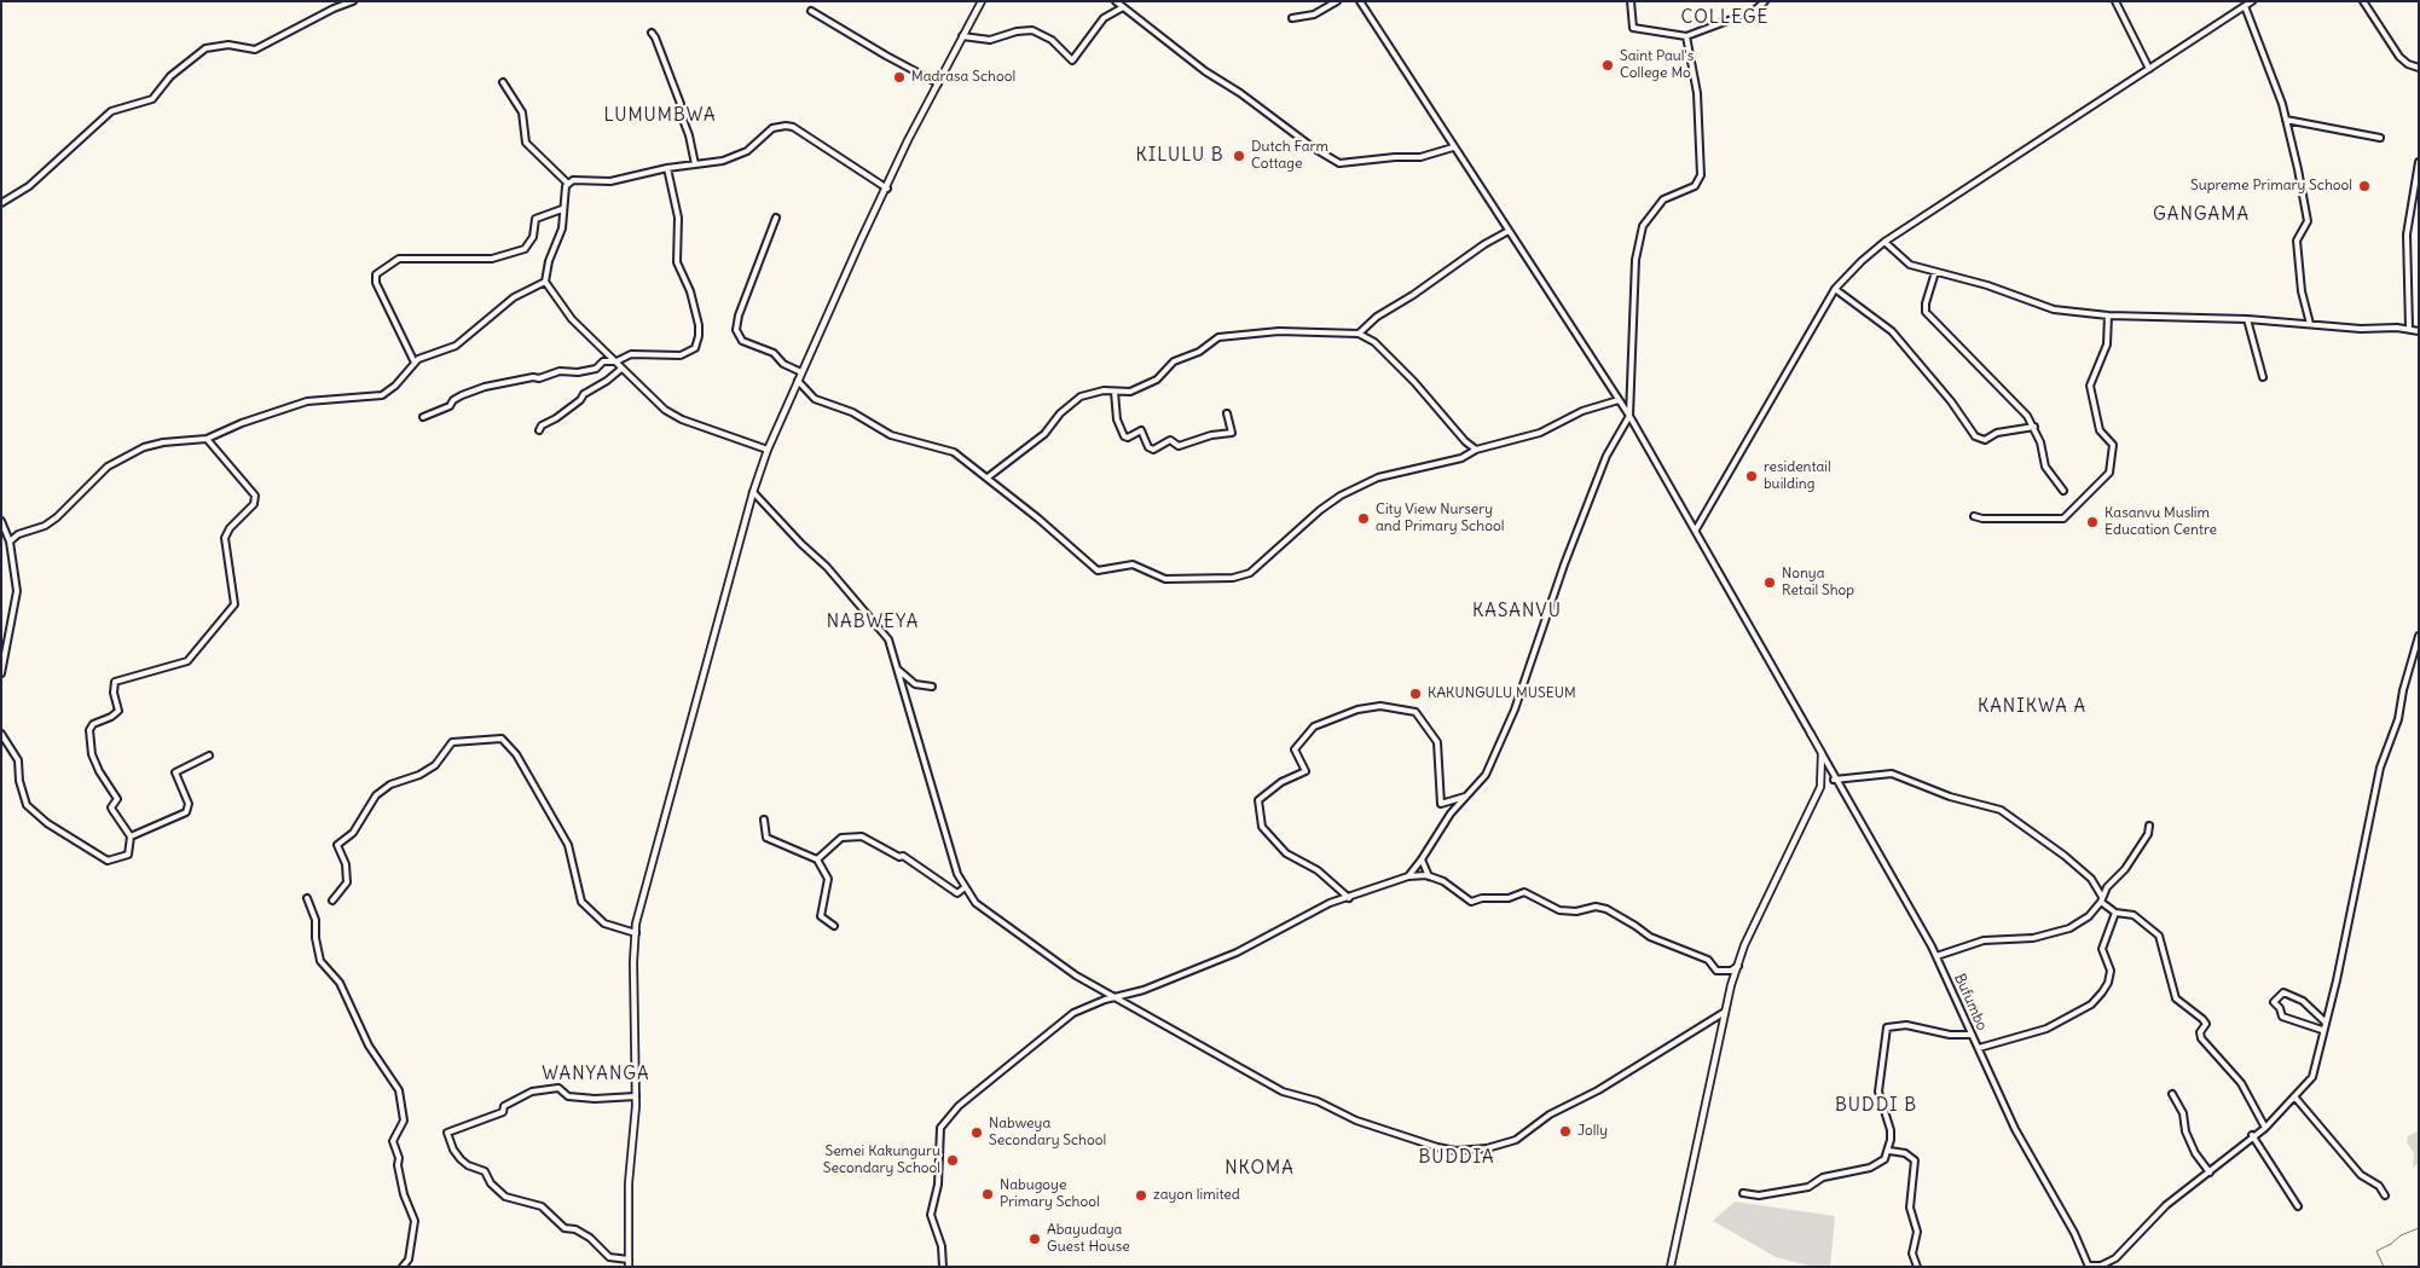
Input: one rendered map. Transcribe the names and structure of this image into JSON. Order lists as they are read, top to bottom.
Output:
{
  "streets": {
    "street": ["Bufumbo"]
  },
  "districts": [
    "COLLEGE",
    "LUMUMBWA",
    "KILULU B",
    "GANGAMA",
    "KASANVU",
    "NABWEYA",
    "KANIKWA A",
    "WANYANGA",
    "BUDDI B",
    "BUDDIA",
    "NKOMA"
  ],
  "places": [
    "Saint Paul's College Mo",
    "Madrasa School",
    "Dutch Farm Cottage",
    "Supreme Primary School",
    "residentail building",
    "City View Nursery and Primary School",
    "Kasanvu Muslim Education Centre",
    "Nonya Retail Shop",
    "KAKUNGULU MUSEUM",
    "Jolly",
    "Nabweya Secondary School",
    "Semei Kakunguru Secondary School",
    "Nabugoye Primary School",
    "zayon limited",
    "Abayudaya Guest House"
  ]
}
